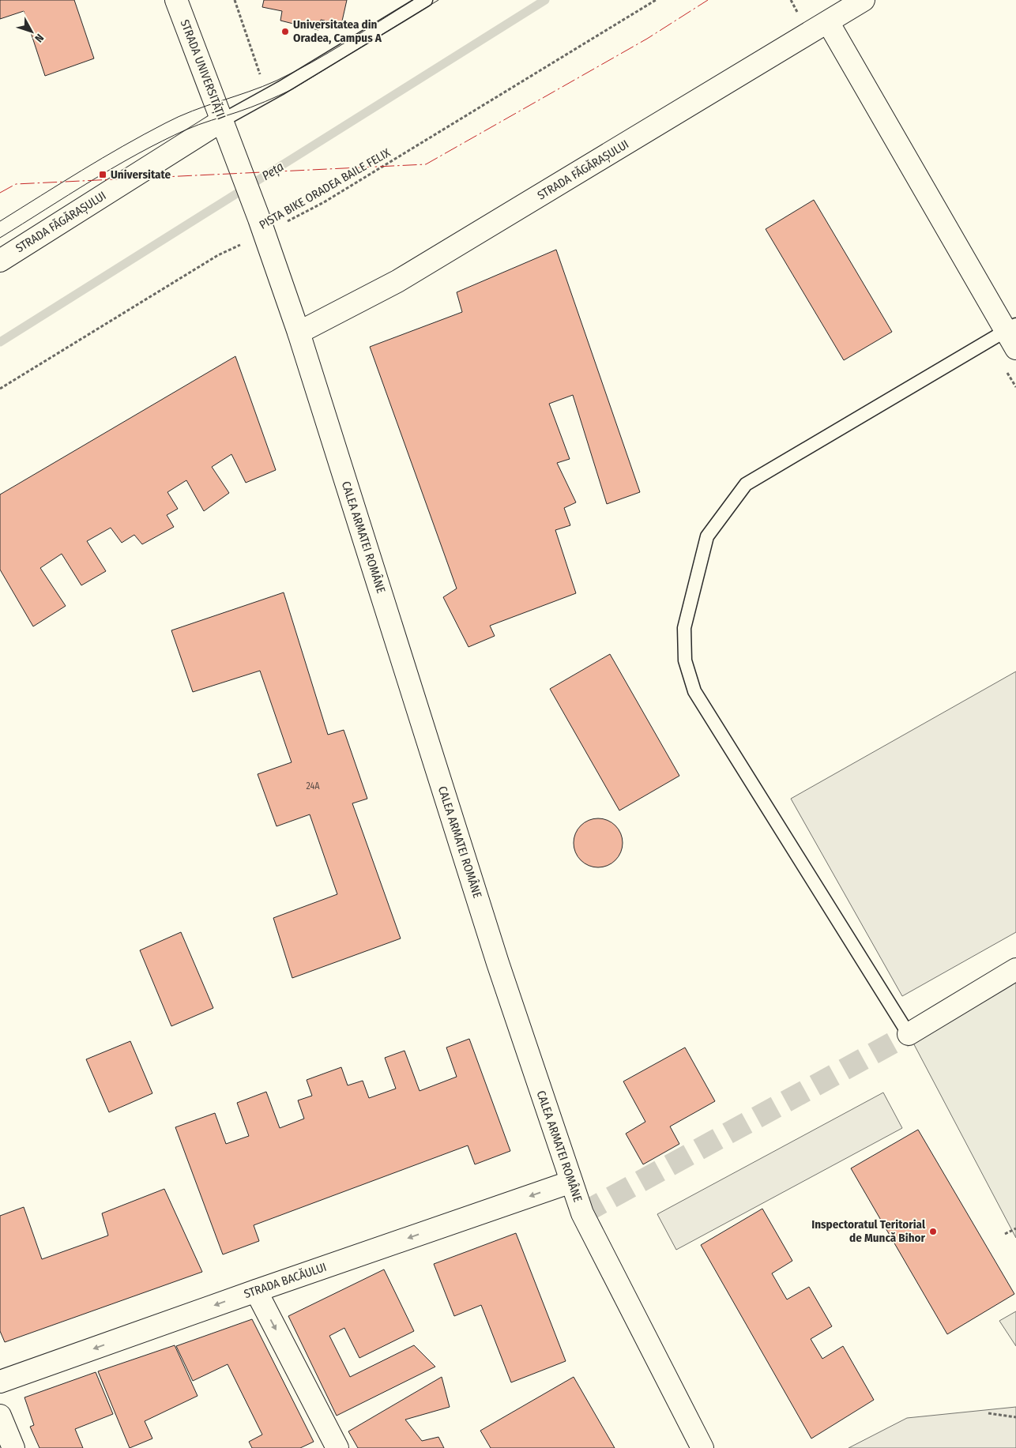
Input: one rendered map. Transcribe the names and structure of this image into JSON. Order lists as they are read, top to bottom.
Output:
{
  "streets": {
    "street": [
      "STRADA UNIVERSITĂȚII",
      "STRADA FĂGĂRAȘULUI",
      "CALEA ARMATEI ROMÂNE",
      "STRADA BACĂULUI"
    ],
    "path": ["PISTA BIKE ORADEA BAILE FELIX"]
  },
  "crossings": [
    ["STRADA UNIVERSITĂȚII", "STRADA FĂGĂRAȘULUI"],
    ["STRADA UNIVERSITĂȚII", "PISTA BIKE ORADEA BAILE FELIX"],
    ["STRADA UNIVERSITĂȚII", "CALEA ARMATEI ROMÂNE"],
    ["STRADA FĂGĂRAȘULUI", "CALEA ARMATEI ROMÂNE"],
    ["PISTA BIKE ORADEA BAILE FELIX", "CALEA ARMATEI ROMÂNE"],
    ["CALEA ARMATEI ROMÂNE", "STRADA BACĂULUI"]
  ],
  "one_way": ["STRADA BACĂULUI"],
  "water": ["Peța"],
  "places": {
    "other": ["Universitatea din Oradea, Campus A", "Inspectoratul Teritorial de Muncă Bihor"],
    "transit": ["Universitate"]
  },
  "house_numbers": ["24A"],
  "north": "bottom right"
}
